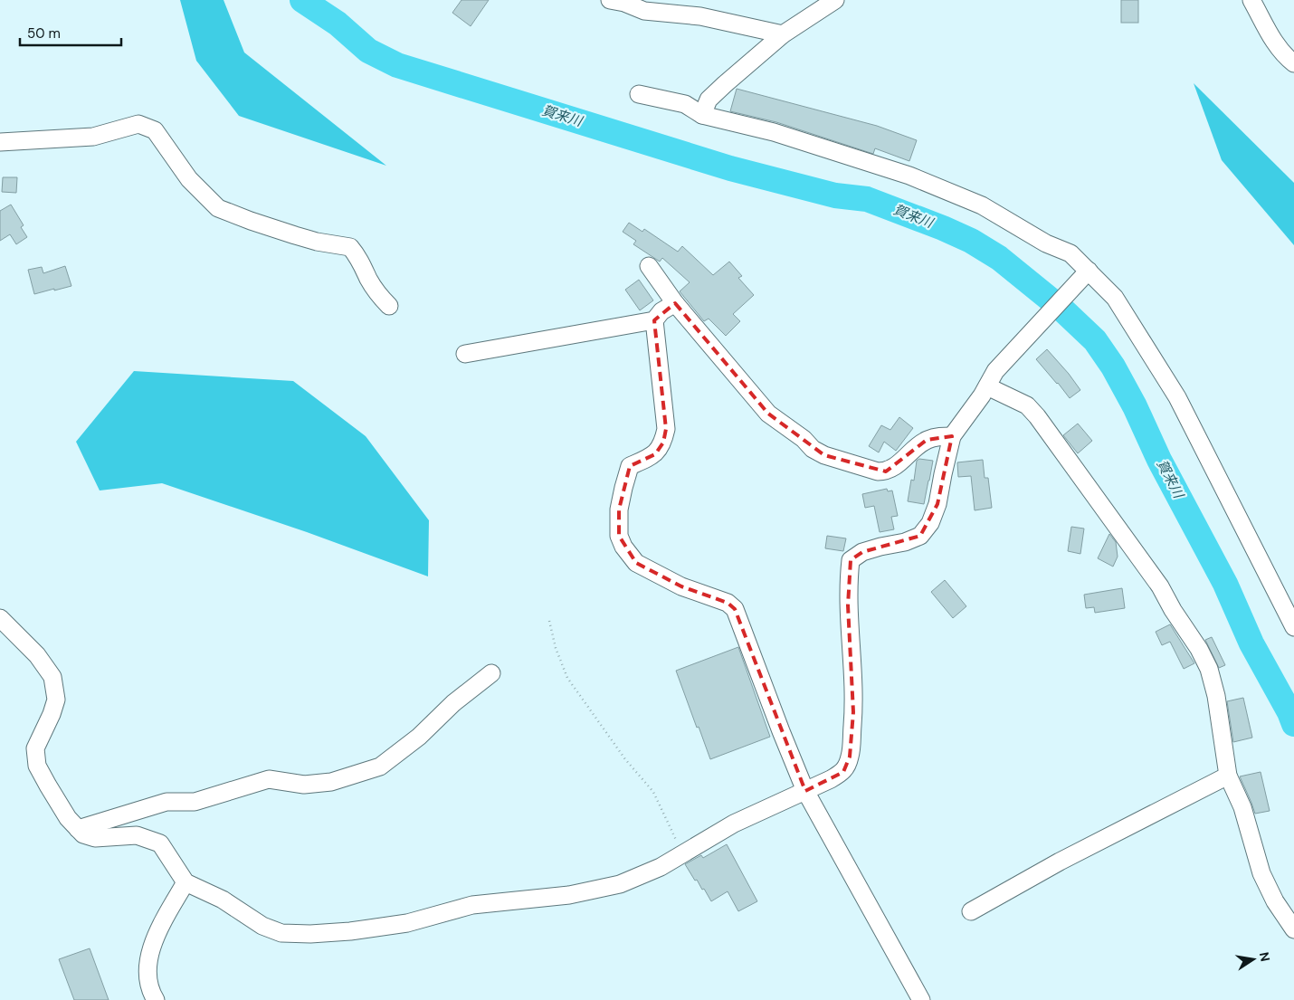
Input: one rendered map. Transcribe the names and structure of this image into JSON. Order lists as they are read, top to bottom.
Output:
{
  "water": ["賀来川"],
  "scale_bar": "50 m",
  "north": "right"
}
